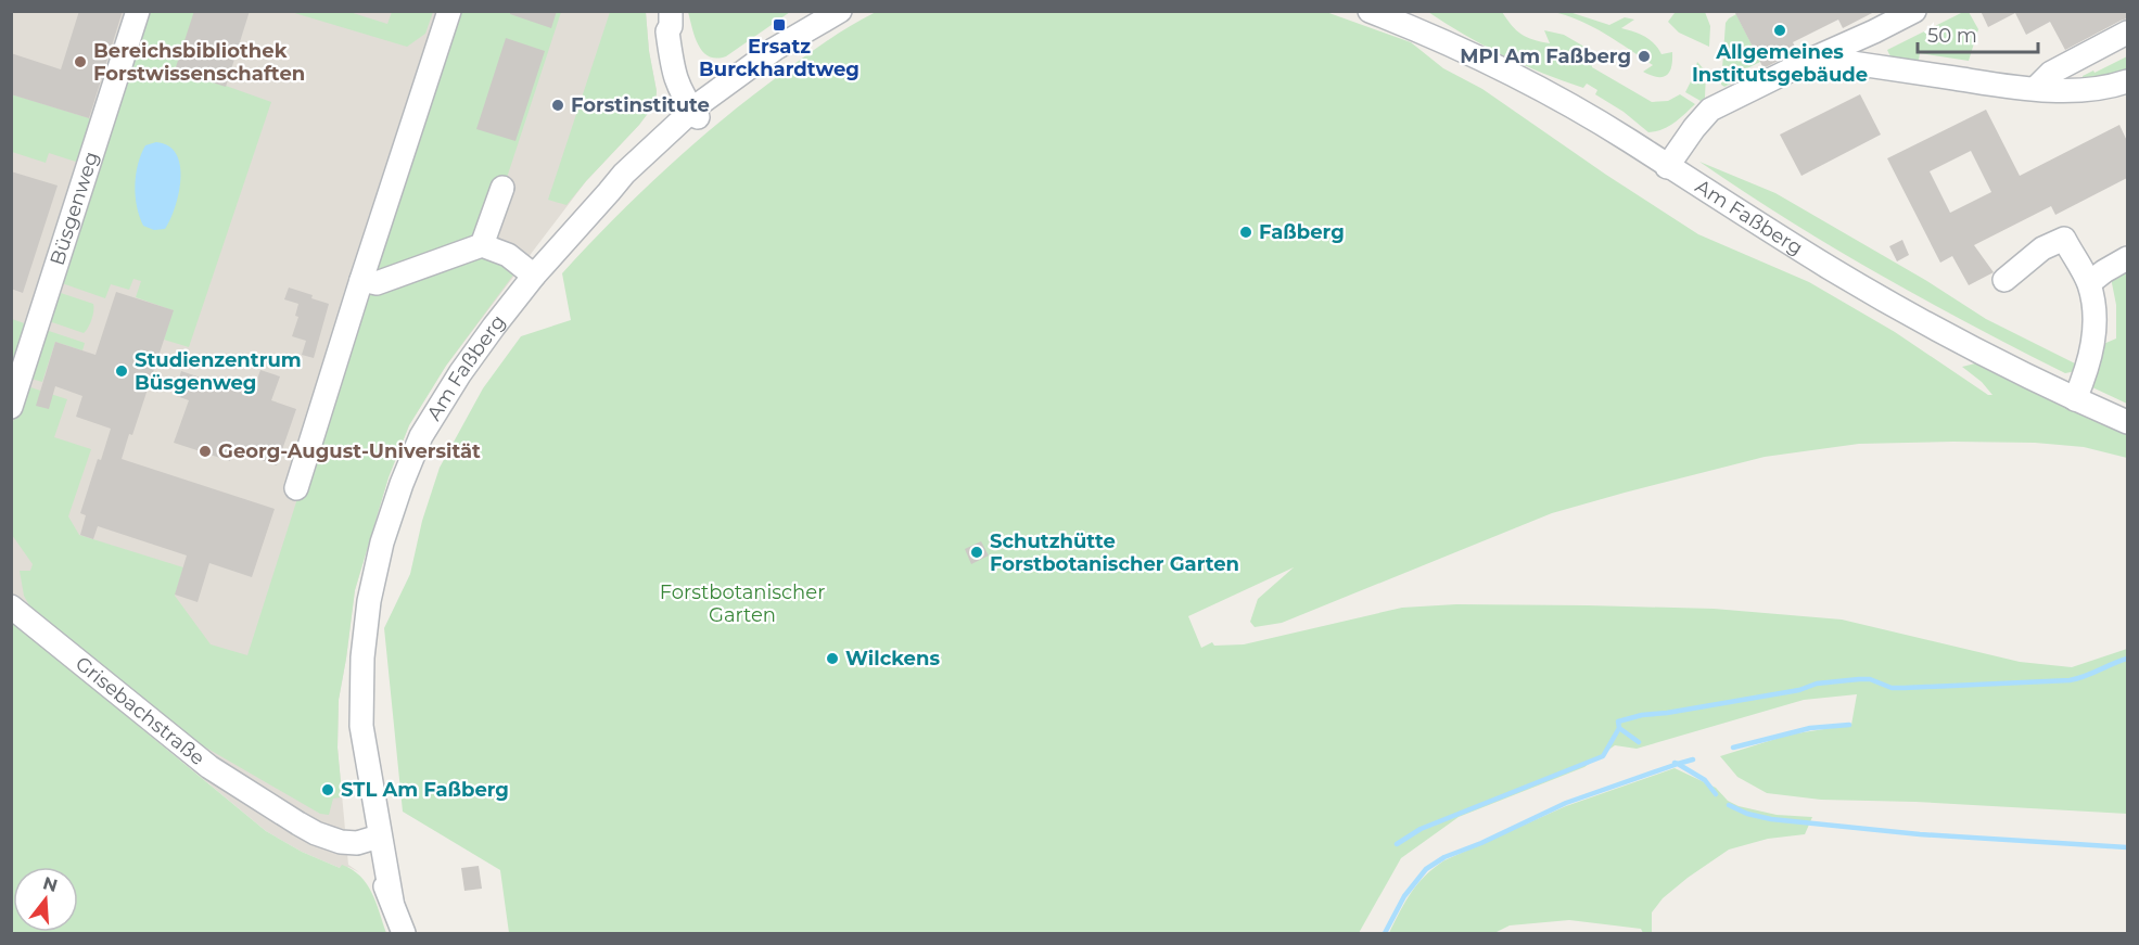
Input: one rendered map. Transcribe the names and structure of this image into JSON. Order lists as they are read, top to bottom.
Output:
{
  "streets": {
    "street": ["Büsgenweg", "Am Faßberg", "Grisebachstraße"]
  },
  "crossings": [
    ["Am Faßberg", "Grisebachstraße"]
  ],
  "parks": ["Forstbotanischer Garten"],
  "places": {
    "transit": ["Ersatz Burckhardtweg"],
    "other": [
      "Allgemeines Institutsgebäude",
      "MPI Am Faßberg",
      "Bereichsbibliothek Forstwissenschaften",
      "Forstinstitute",
      "Faßberg",
      "Studienzentrum Büsgenweg",
      "Georg-August-Universität",
      "Schutzhütte Forstbotanischer Garten",
      "Wilckens",
      "STL Am Faßberg"
    ]
  },
  "scale_bar": "50 m",
  "north": "top"
}
